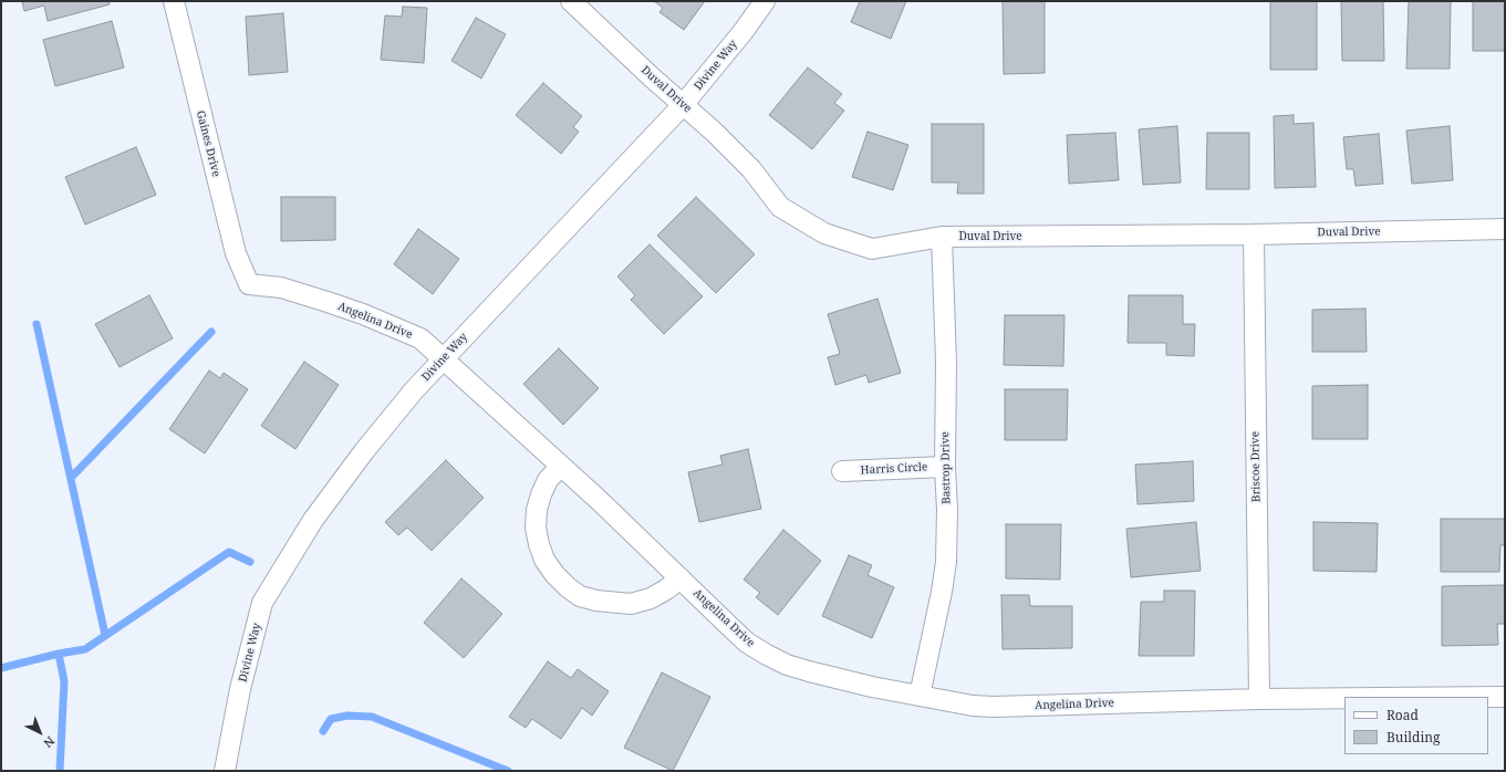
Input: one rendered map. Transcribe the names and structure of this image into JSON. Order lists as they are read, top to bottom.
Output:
{
  "streets": {
    "street": [
      "Divine Way",
      "Duval Drive",
      "Gaines Drive",
      "Angelina Drive",
      "Briscoe Drive",
      "Bastrop Drive",
      "Harris Circle"
    ]
  },
  "crossings": [
    ["Divine Way", "Duval Drive"],
    ["Divine Way", "Angelina Drive"],
    ["Duval Drive", "Briscoe Drive"],
    ["Duval Drive", "Bastrop Drive"],
    ["Gaines Drive", "Angelina Drive"],
    ["Angelina Drive", "Briscoe Drive"],
    ["Angelina Drive", "Bastrop Drive"],
    ["Bastrop Drive", "Harris Circle"]
  ],
  "legend": ["Road", "Building"],
  "north": "bottom right"
}
